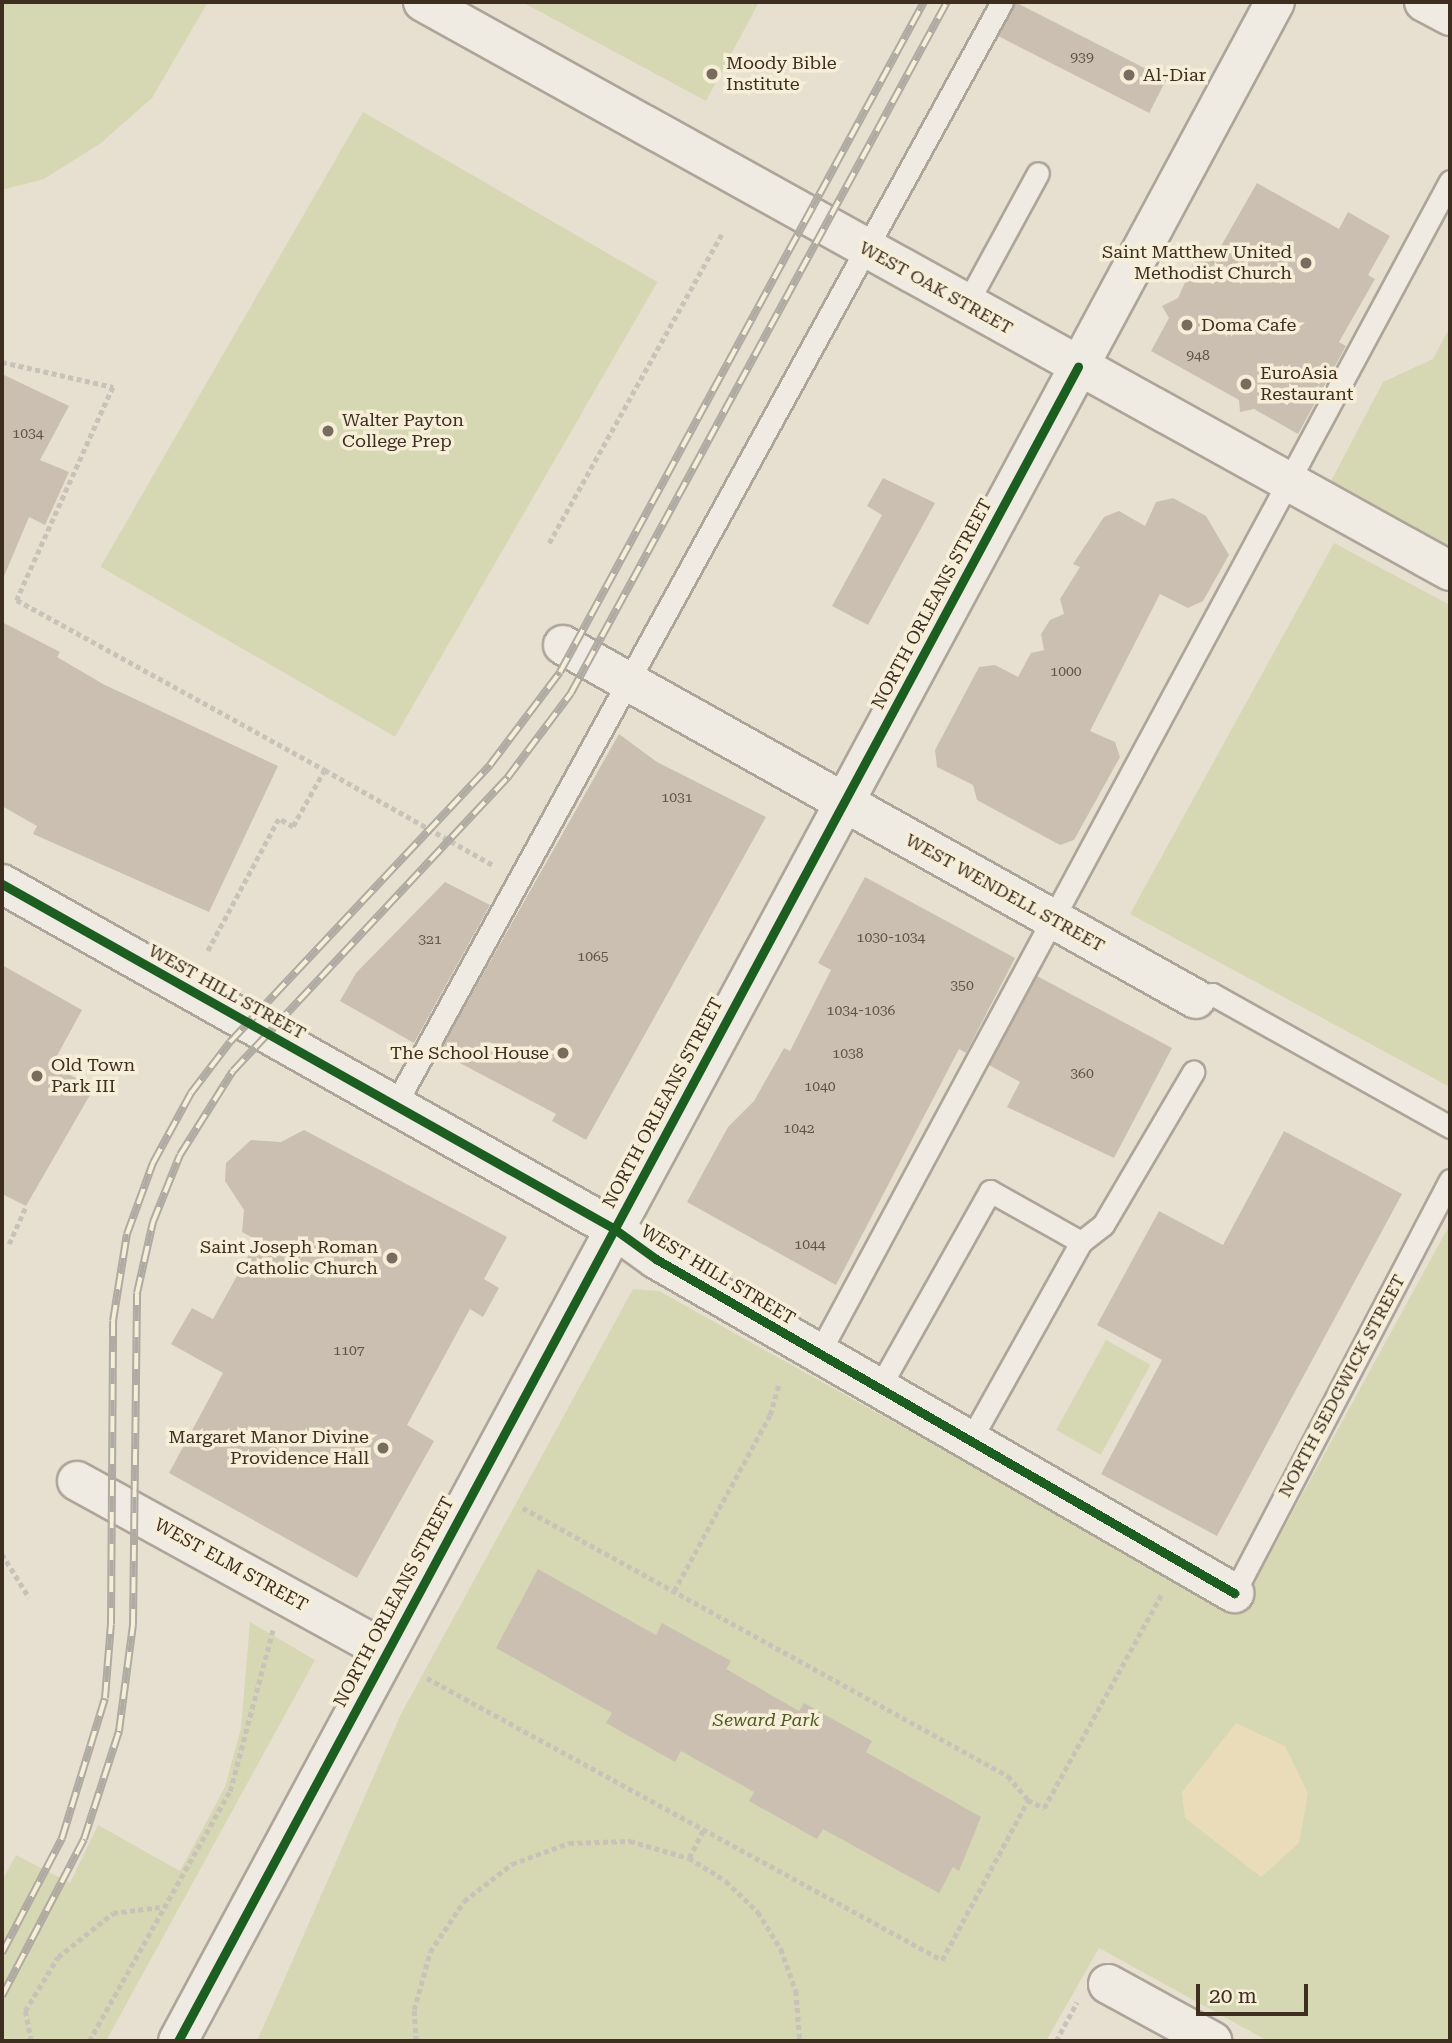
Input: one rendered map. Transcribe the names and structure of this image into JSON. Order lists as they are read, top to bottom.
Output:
{
  "streets": {
    "street": [
      "WEST OAK STREET",
      "NORTH ORLEANS STREET",
      "WEST WENDELL STREET",
      "WEST HILL STREET",
      "WEST ELM STREET"
    ],
    "lane": ["NORTH SEDGWICK STREET"]
  },
  "crossings": [
    ["WEST OAK STREET", "NORTH ORLEANS STREET"],
    ["NORTH ORLEANS STREET", "WEST WENDELL STREET"],
    ["NORTH ORLEANS STREET", "WEST HILL STREET"],
    ["NORTH ORLEANS STREET", "WEST ELM STREET"],
    ["WEST HILL STREET", "NORTH SEDGWICK STREET"]
  ],
  "parks": ["Seward Park"],
  "places": [
    "Moody Bible Institute",
    "Al-Diar",
    "Saint Matthew United Methodist Church",
    "Doma Cafe",
    "EuroAsia Restaurant",
    "Walter Payton College Prep",
    "The School House",
    "Old Town Park III",
    "Saint Joseph Roman Catholic Church",
    "Margaret Manor Divine Providence Hall"
  ],
  "house_numbers": [
    "939",
    "948",
    "1034",
    "1000",
    "1031",
    "1030-1034",
    "321",
    "1065",
    "350",
    "1034-1036",
    "1038",
    "360",
    "1040",
    "1042",
    "1044",
    "1107"
  ],
  "scale_bar": "20 m"
}
